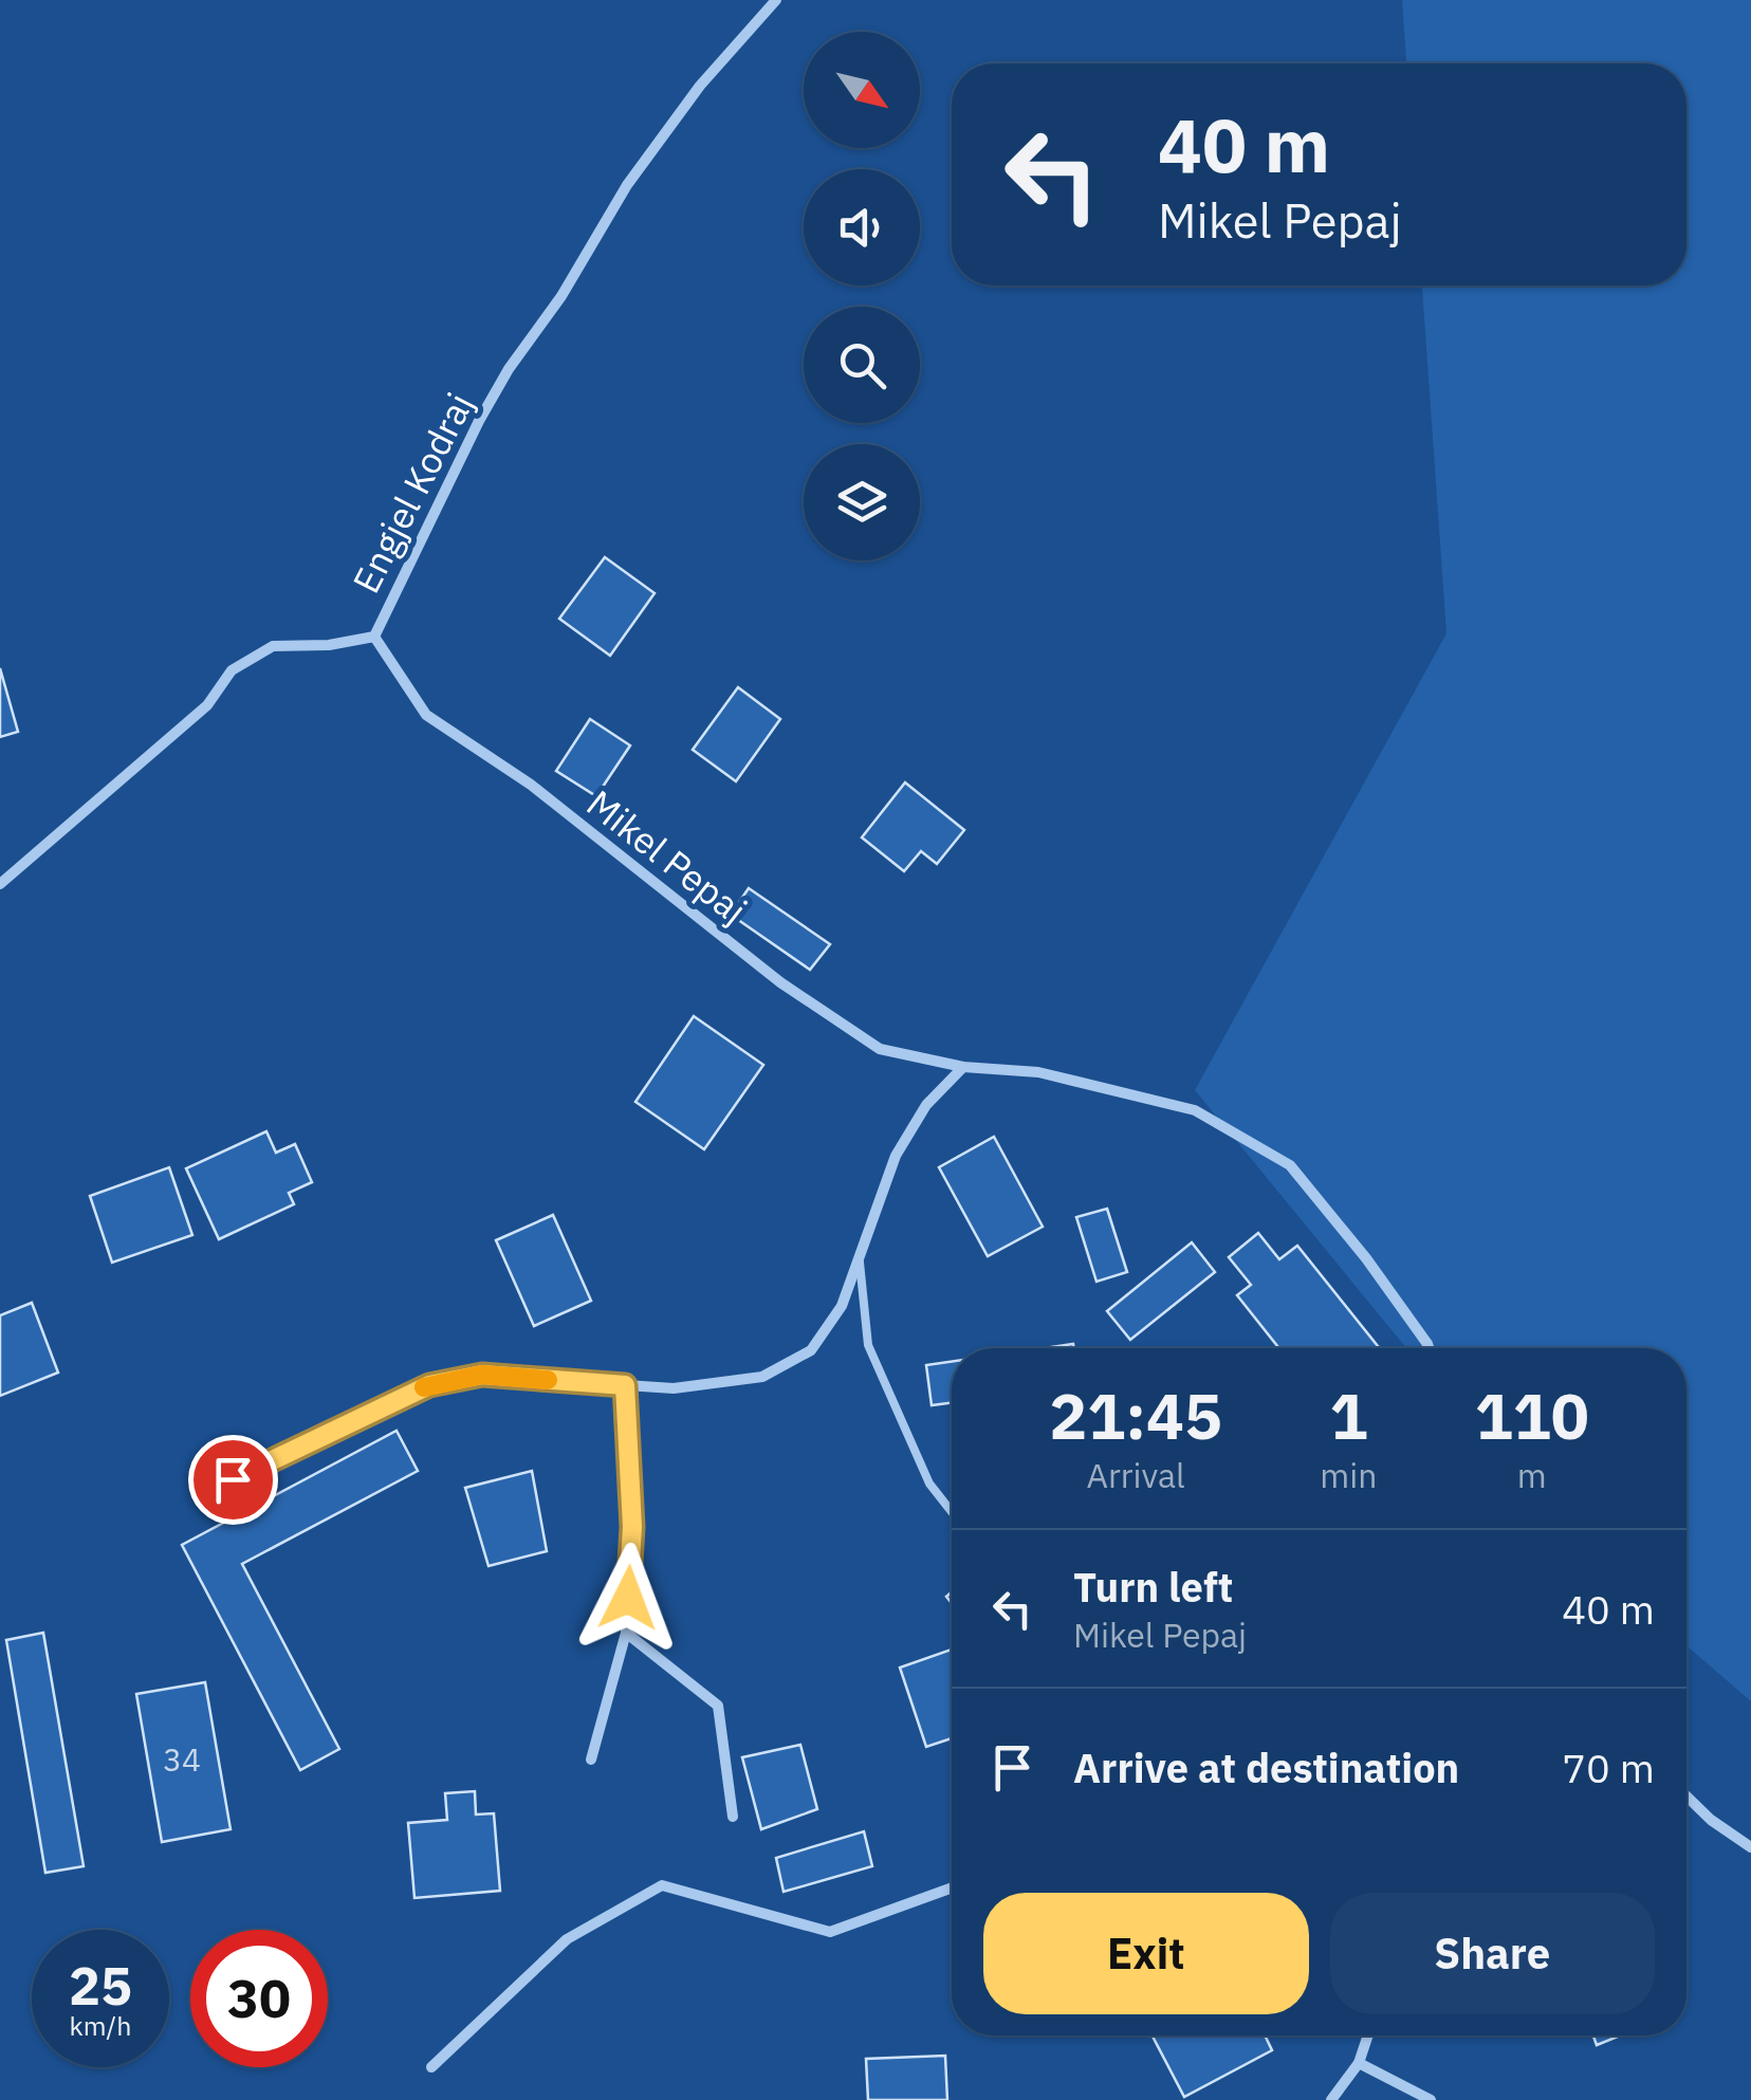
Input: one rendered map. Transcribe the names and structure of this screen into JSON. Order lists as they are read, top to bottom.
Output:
{
  "streets": {
    "street": ["Engjel Kodraj", "Mikel Pepaj"]
  },
  "crossings": [
    ["Engjel Kodraj", "Mikel Pepaj"]
  ],
  "house_numbers": ["34"],
  "north": "bottom right",
  "page": {
    "turn": ["40 m", "Mikel Pepaj"],
    "eta": [
      "21:45",
      "Arrival",
      "1",
      "min",
      "110",
      "m"
    ],
    "list": [
      {
        "name": "Turn left",
        "note": "Mikel Pepaj",
        "value": "40 m"
      },
      {
        "name": "Arrive at destination",
        "value": "70 m"
      }
    ],
    "buttons": ["Exit", "Share"],
    "speed": "25 km/h",
    "limit": "30"
  }
}
